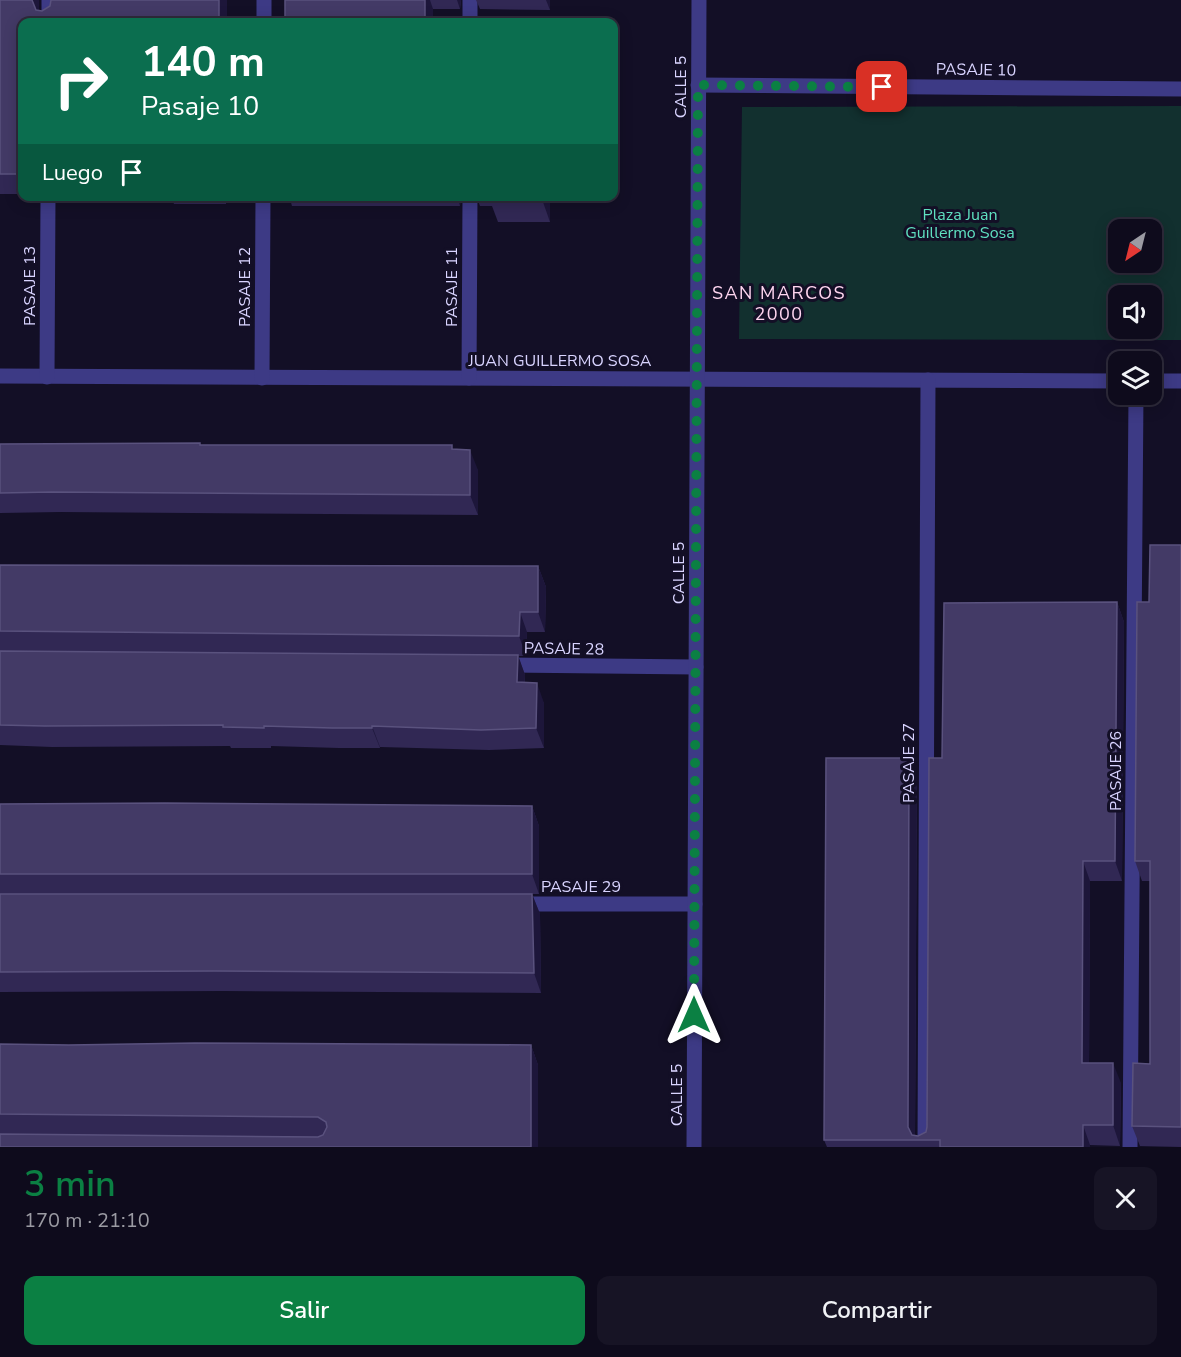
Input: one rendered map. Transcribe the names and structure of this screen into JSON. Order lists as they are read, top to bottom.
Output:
{
  "streets": {
    "street": [
      "PASAJE 10",
      "CALLE 5",
      "PASAJE 13",
      "PASAJE 12",
      "PASAJE 11",
      "JUAN GUILLERMO SOSA",
      "PASAJE 28",
      "PASAJE 27",
      "PASAJE 26",
      "PASAJE 29"
    ]
  },
  "crossings": [
    ["PASAJE 10", "CALLE 5"],
    ["CALLE 5", "JUAN GUILLERMO SOSA"],
    ["CALLE 5", "PASAJE 28"],
    ["CALLE 5", "PASAJE 29"],
    ["PASAJE 13", "JUAN GUILLERMO SOSA"],
    ["PASAJE 12", "JUAN GUILLERMO SOSA"],
    ["PASAJE 11", "JUAN GUILLERMO SOSA"],
    ["JUAN GUILLERMO SOSA", "PASAJE 27"]
  ],
  "districts": ["SAN MARCOS 2000"],
  "parks": ["Plaza Juan Guillermo Sosa"],
  "north": "bottom left",
  "page": {
    "turn": ["140 m", "Pasaje 10"],
    "then": "Luego",
    "heading": ["3 min", "170 m · 21:10"],
    "buttons": ["Salir", "Compartir"]
  }
}
